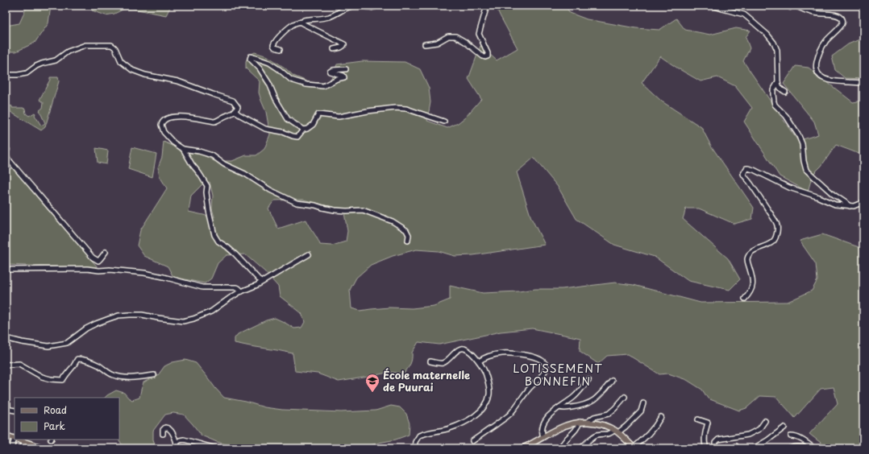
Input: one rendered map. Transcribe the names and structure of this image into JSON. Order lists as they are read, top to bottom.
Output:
{
  "districts": ["LOTISSEMENT BONNEFIN"],
  "places": {
    "school or university": ["École maternelle de Puurai"]
  },
  "legend": ["Road", "Park"]
}
